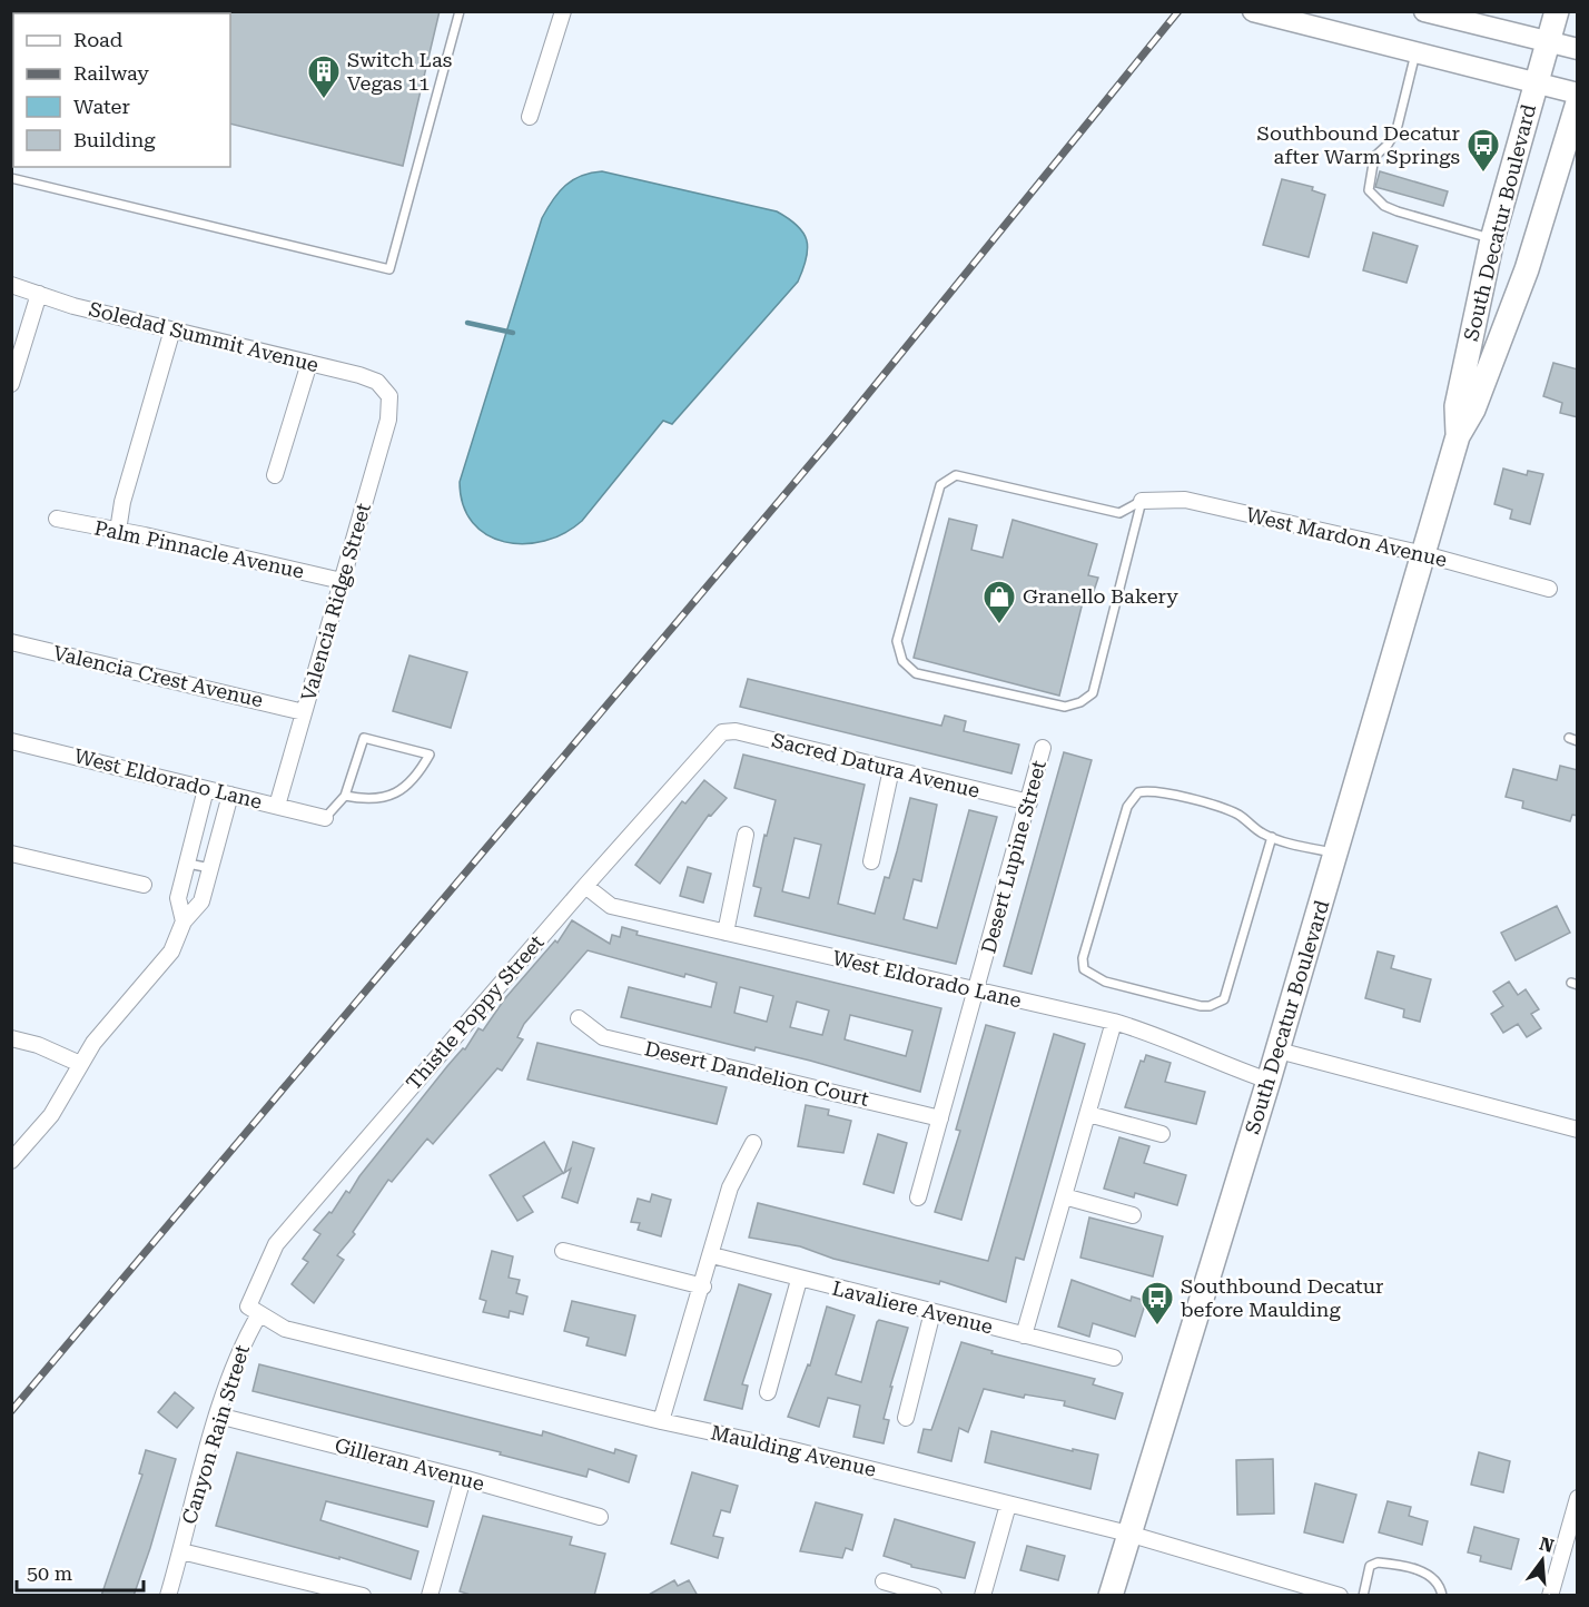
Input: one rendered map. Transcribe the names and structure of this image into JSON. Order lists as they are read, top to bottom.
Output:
{
  "streets": {
    "main road": ["South Decatur Boulevard"],
    "street": [
      "Soledad Summit Avenue",
      "West Mardon Avenue",
      "Palm Pinnacle Avenue",
      "Valencia Ridge Street",
      "Valencia Crest Avenue",
      "Sacred Datura Avenue",
      "West Eldorado Lane",
      "Desert Lupine Street",
      "Thistle Poppy Street",
      "Desert Dandelion Court",
      "Lavaliere Avenue",
      "Canyon Rain Street",
      "Maulding Avenue",
      "Gilleran Avenue"
    ]
  },
  "crossings": [
    ["South Decatur Boulevard", "West Mardon Avenue"],
    ["South Decatur Boulevard", "West Eldorado Lane"],
    ["South Decatur Boulevard", "Maulding Avenue"],
    ["Soledad Summit Avenue", "Valencia Ridge Street"],
    ["Palm Pinnacle Avenue", "Valencia Ridge Street"],
    ["Valencia Ridge Street", "Valencia Crest Avenue"],
    ["Valencia Ridge Street", "West Eldorado Lane"],
    ["Sacred Datura Avenue", "Desert Lupine Street"],
    ["Sacred Datura Avenue", "Thistle Poppy Street"],
    ["West Eldorado Lane", "Desert Lupine Street"],
    ["West Eldorado Lane", "Thistle Poppy Street"],
    ["Desert Lupine Street", "Desert Dandelion Court"],
    ["Thistle Poppy Street", "Canyon Rain Street"],
    ["Thistle Poppy Street", "Maulding Avenue"],
    ["Canyon Rain Street", "Maulding Avenue"],
    ["Canyon Rain Street", "Gilleran Avenue"]
  ],
  "places": {
    "building": ["Switch Las Vegas 11"],
    "bus stop": ["Southbound Decatur after Warm Springs", "Southbound Decatur before Maulding"],
    "shop": ["Granello Bakery"]
  },
  "legend": [
    "Road",
    "Railway",
    "Water",
    "Building"
  ],
  "scale_bar": "50 m",
  "north": "top"
}
